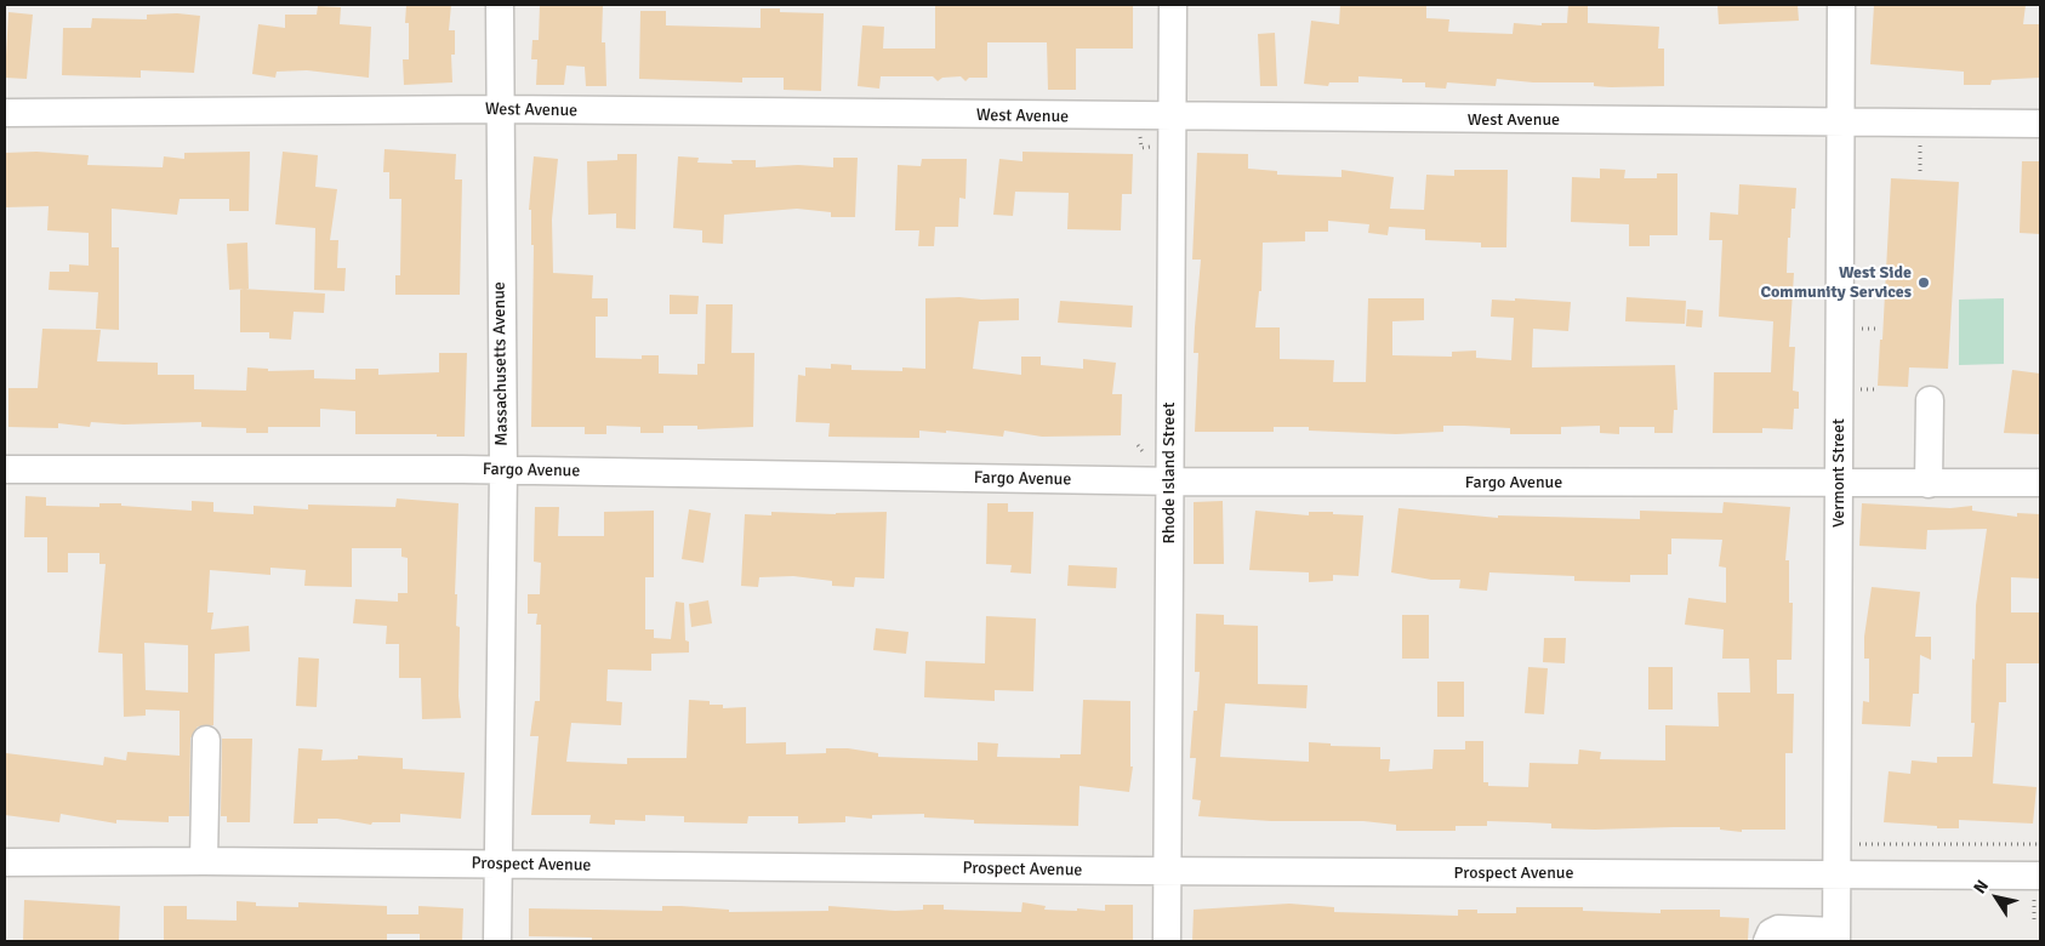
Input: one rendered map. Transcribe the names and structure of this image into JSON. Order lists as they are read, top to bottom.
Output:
{
  "streets": {
    "street": [
      "West Avenue",
      "Massachusetts Avenue",
      "Fargo Avenue",
      "Rhode Island Street",
      "Vermont Street",
      "Prospect Avenue"
    ]
  },
  "crossings": [
    ["West Avenue", "Massachusetts Avenue"],
    ["West Avenue", "Rhode Island Street"],
    ["West Avenue", "Vermont Street"],
    ["Massachusetts Avenue", "Fargo Avenue"],
    ["Massachusetts Avenue", "Prospect Avenue"],
    ["Fargo Avenue", "Rhode Island Street"],
    ["Fargo Avenue", "Vermont Street"],
    ["Rhode Island Street", "Prospect Avenue"],
    ["Vermont Street", "Prospect Avenue"]
  ],
  "places": ["West Side Community Services"],
  "north": "top left"
}
